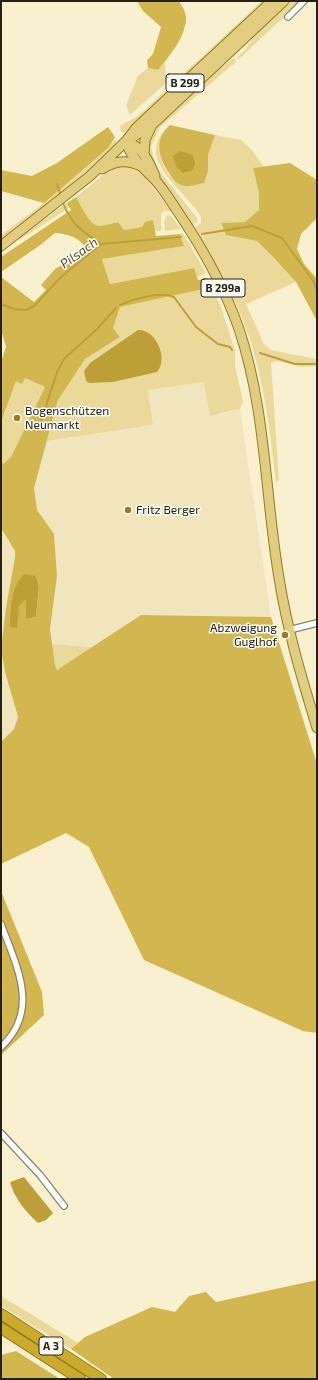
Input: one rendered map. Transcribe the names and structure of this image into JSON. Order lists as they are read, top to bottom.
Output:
{
  "streets": {
    "highway": ["A 3"],
    "main road": ["B 299", "B 299a"]
  },
  "crossings": [
    ["B 299", "B 299a"]
  ],
  "water": ["Pilsach"],
  "places": ["Bogenschützen Neumarkt", "Fritz Berger", "Abzweigung Guglhof"]
}
